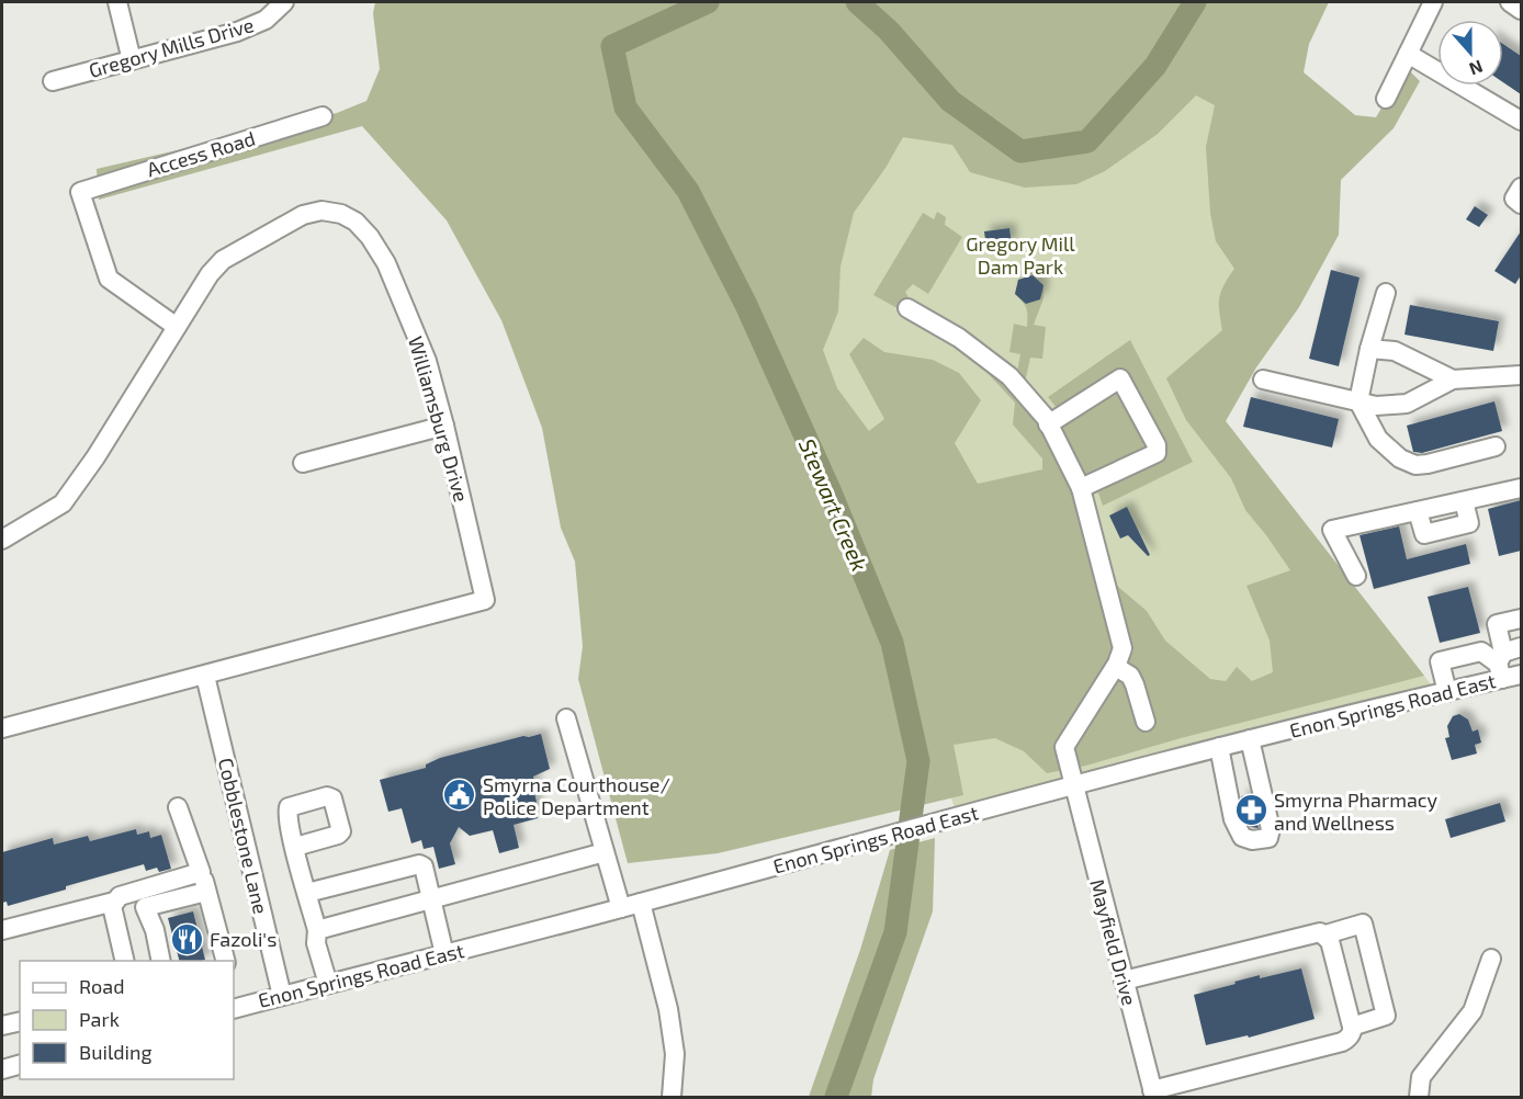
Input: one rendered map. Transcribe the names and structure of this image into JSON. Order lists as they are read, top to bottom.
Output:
{
  "streets": {
    "street": [
      "Gregory Mills Drive",
      "Access Road",
      "Williamsburg Drive",
      "Enon Springs Road East",
      "Cobblestone Lane",
      "Mayfield Drive"
    ]
  },
  "crossings": [
    ["Access Road", "Williamsburg Drive"],
    ["Williamsburg Drive", "Cobblestone Lane"],
    ["Enon Springs Road East", "Cobblestone Lane"],
    ["Enon Springs Road East", "Mayfield Drive"]
  ],
  "water": ["Stewart Creek"],
  "parks": ["Gregory Mill Dam Park"],
  "places": {
    "public building": ["Smyrna Courthouse/ Police Department"],
    "pharmacy": ["Smyrna Pharmacy and Wellness"],
    "restaurant": ["Fazoli's"]
  },
  "legend": ["Road", "Park", "Building"],
  "north": "bottom"
}
